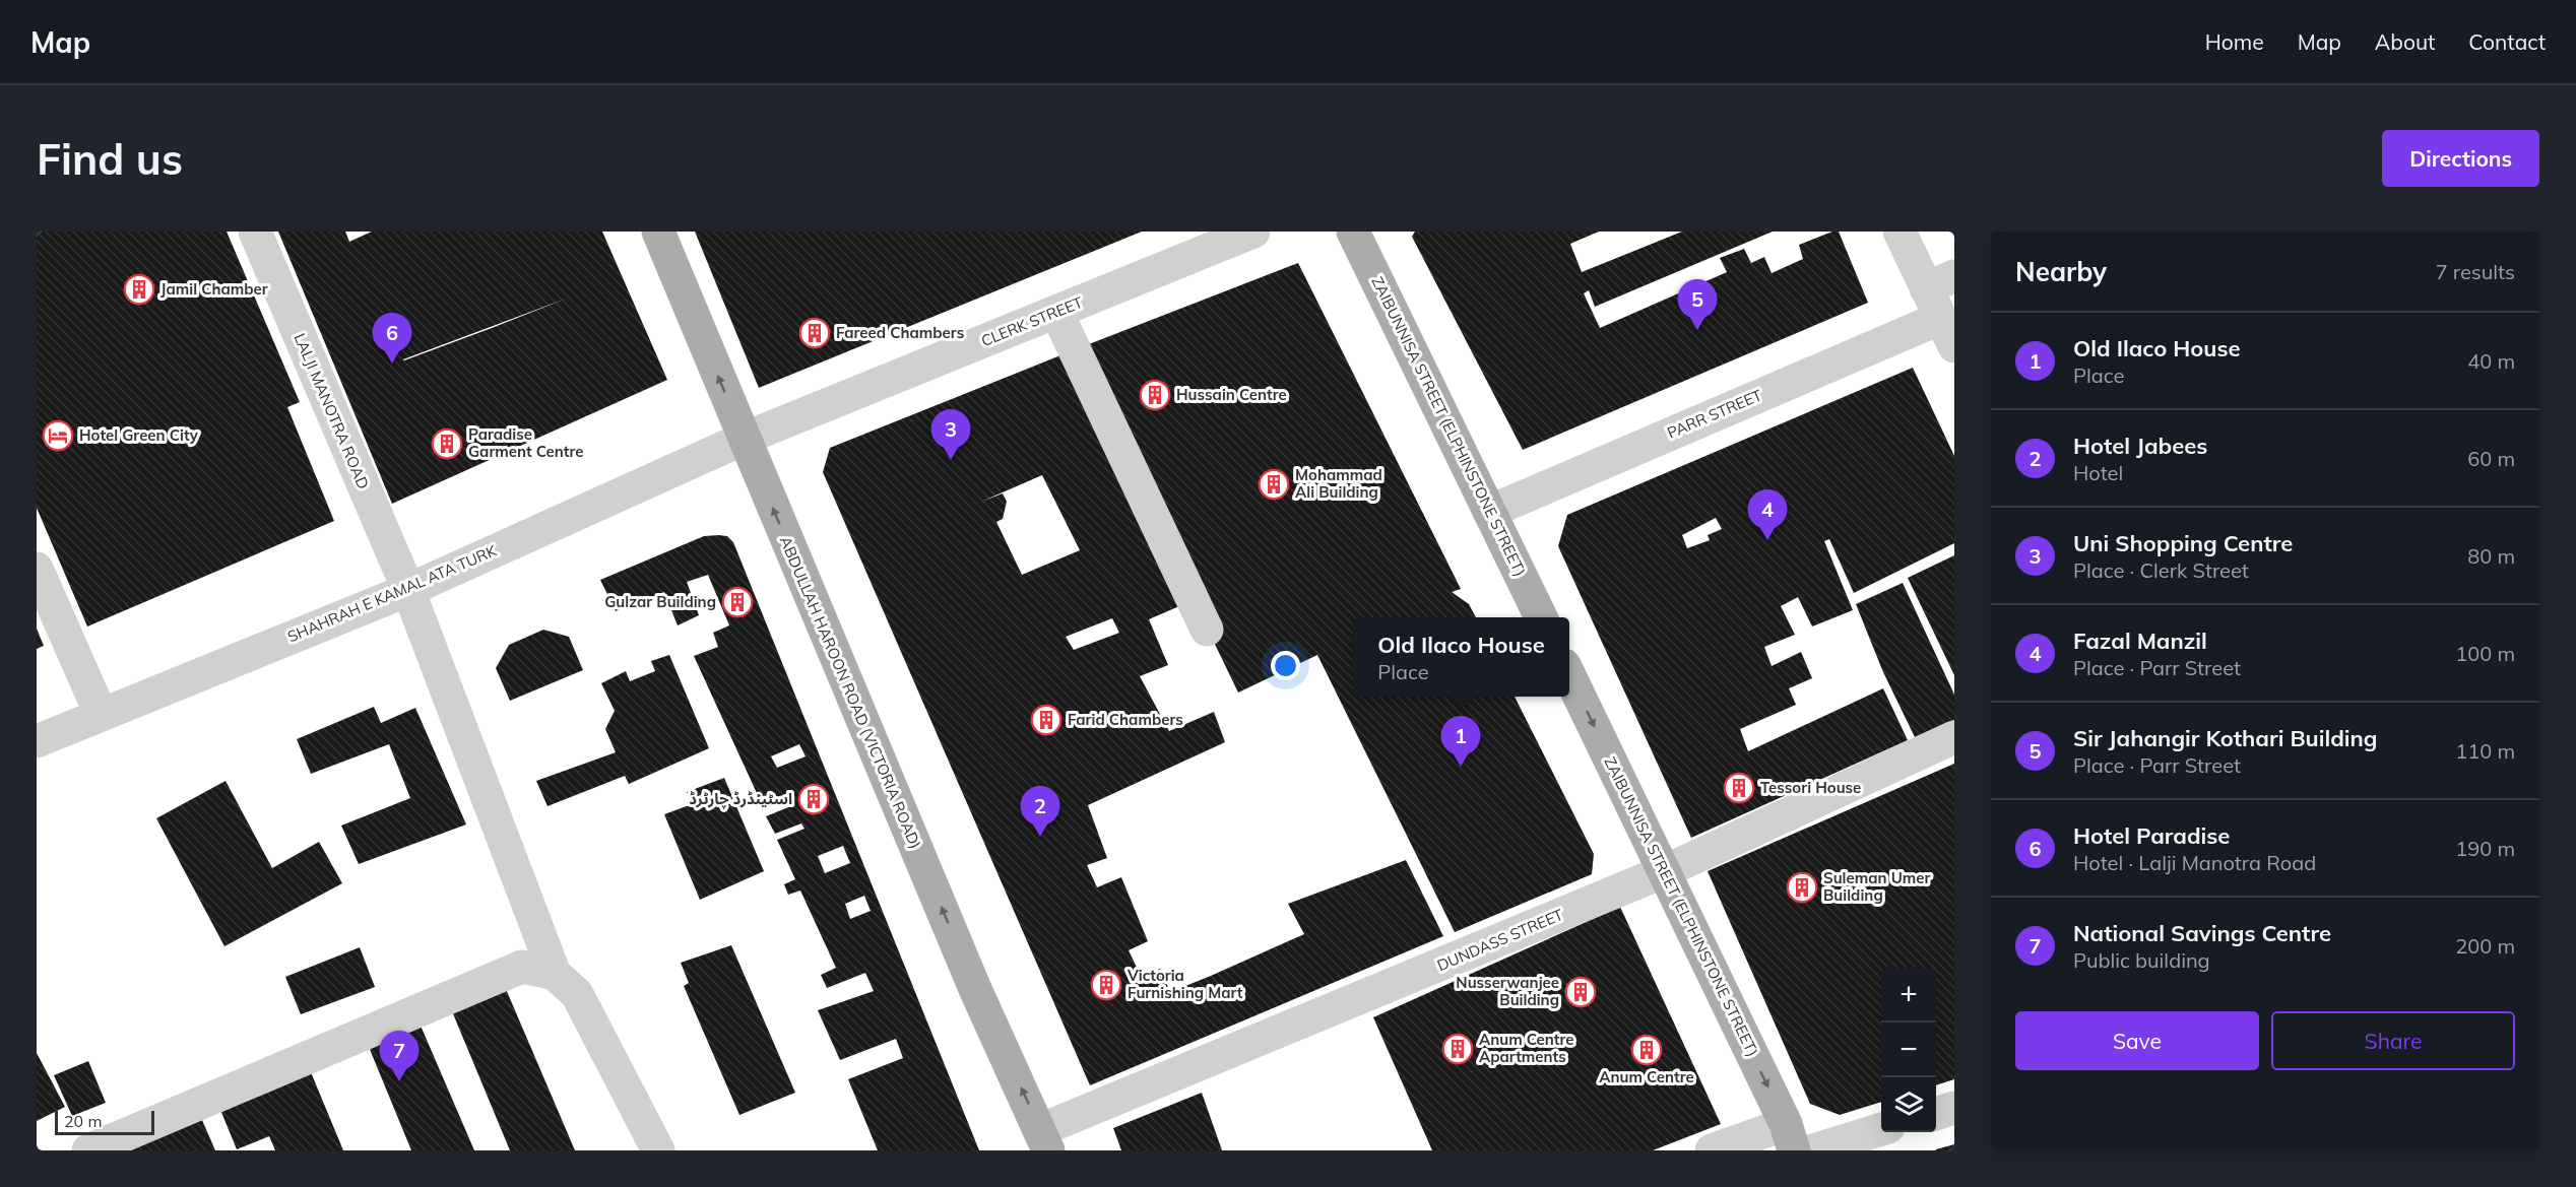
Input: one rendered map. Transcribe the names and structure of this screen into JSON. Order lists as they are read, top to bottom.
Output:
{
  "streets": {
    "main road": ["ZAIBUNNISA STREET (ELPHINSTONE STREET)", "ABDULLAH HAROON ROAD (VICTORIA ROAD)"],
    "street": [
      "CLERK STREET",
      "LALJI MANOTRA ROAD",
      "PARR STREET",
      "SHAHRAH E KAMAL ATA TURK",
      "DUNDASS STREET"
    ]
  },
  "crossings": [
    ["CLERK STREET", "SHAHRAH E KAMAL ATA TURK"],
    ["CLERK STREET", "ABDULLAH HAROON ROAD (VICTORIA ROAD)"],
    ["LALJI MANOTRA ROAD", "SHAHRAH E KAMAL ATA TURK"],
    ["PARR STREET", "ZAIBUNNISA STREET (ELPHINSTONE STREET)"],
    ["ZAIBUNNISA STREET (ELPHINSTONE STREET)", "DUNDASS STREET"],
    ["SHAHRAH E KAMAL ATA TURK", "ABDULLAH HAROON ROAD (VICTORIA ROAD)"],
    ["ABDULLAH HAROON ROAD (VICTORIA ROAD)", "DUNDASS STREET"]
  ],
  "one_way": ["ZAIBUNNISA STREET (ELPHINSTONE STREET)", "ABDULLAH HAROON ROAD (VICTORIA ROAD)"],
  "places": {
    "building": [
      "Jamil Chamber",
      "Fareed Chambers",
      "Hussain Centre",
      "Paradise Garment Centre",
      "Mohammad Ali Building",
      "Gulzar Building",
      "Farid Chambers",
      "Tessori House",
      "اسٹینڈرڈ چارٹرڈ",
      "Suleman Umer Building",
      "Victoria Furnishing Mart",
      "Nusserwanjee Building",
      "Anum Centre Apartments",
      "Anum Centre"
    ],
    "hotel": ["Hotel Green City"]
  },
  "scale_bar": "20 m",
  "page": {
    "header": "Map",
    "nav": [
      "Home",
      "Map",
      "About",
      "Contact"
    ],
    "buttons": [
      "Directions",
      ["Save", "Share"]
    ],
    "title": "Find us",
    "heading": ["Nearby", "7 results"],
    "pins": [
      "5",
      "6",
      "3",
      "4",
      "1",
      "2",
      "7"
    ],
    "list": [
      {
        "mark": "1",
        "name": "Old Ilaco House",
        "note": "Place",
        "value": "40 m"
      },
      {
        "mark": "2",
        "name": "Hotel Jabees",
        "note": "Hotel",
        "value": "60 m"
      },
      {
        "mark": "3",
        "name": "Uni Shopping Centre",
        "note": "Place · Clerk Street",
        "value": "80 m"
      },
      {
        "mark": "4",
        "name": "Fazal Manzil",
        "note": "Place · Parr Street",
        "value": "100 m"
      },
      {
        "mark": "5",
        "name": "Sir Jahangir Kothari Building",
        "note": "Place · Parr Street",
        "value": "110 m"
      },
      {
        "mark": "6",
        "name": "Hotel Paradise",
        "note": "Hotel · Lalji Manotra Road",
        "value": "190 m"
      },
      {
        "mark": "7",
        "name": "National Savings Centre",
        "note": "Public building",
        "value": "200 m"
      }
    ],
    "popup": ["Old Ilaco House", "Place"],
    "map_buttons": ["+", "−"],
    "scale": "20 m"
  }
}
